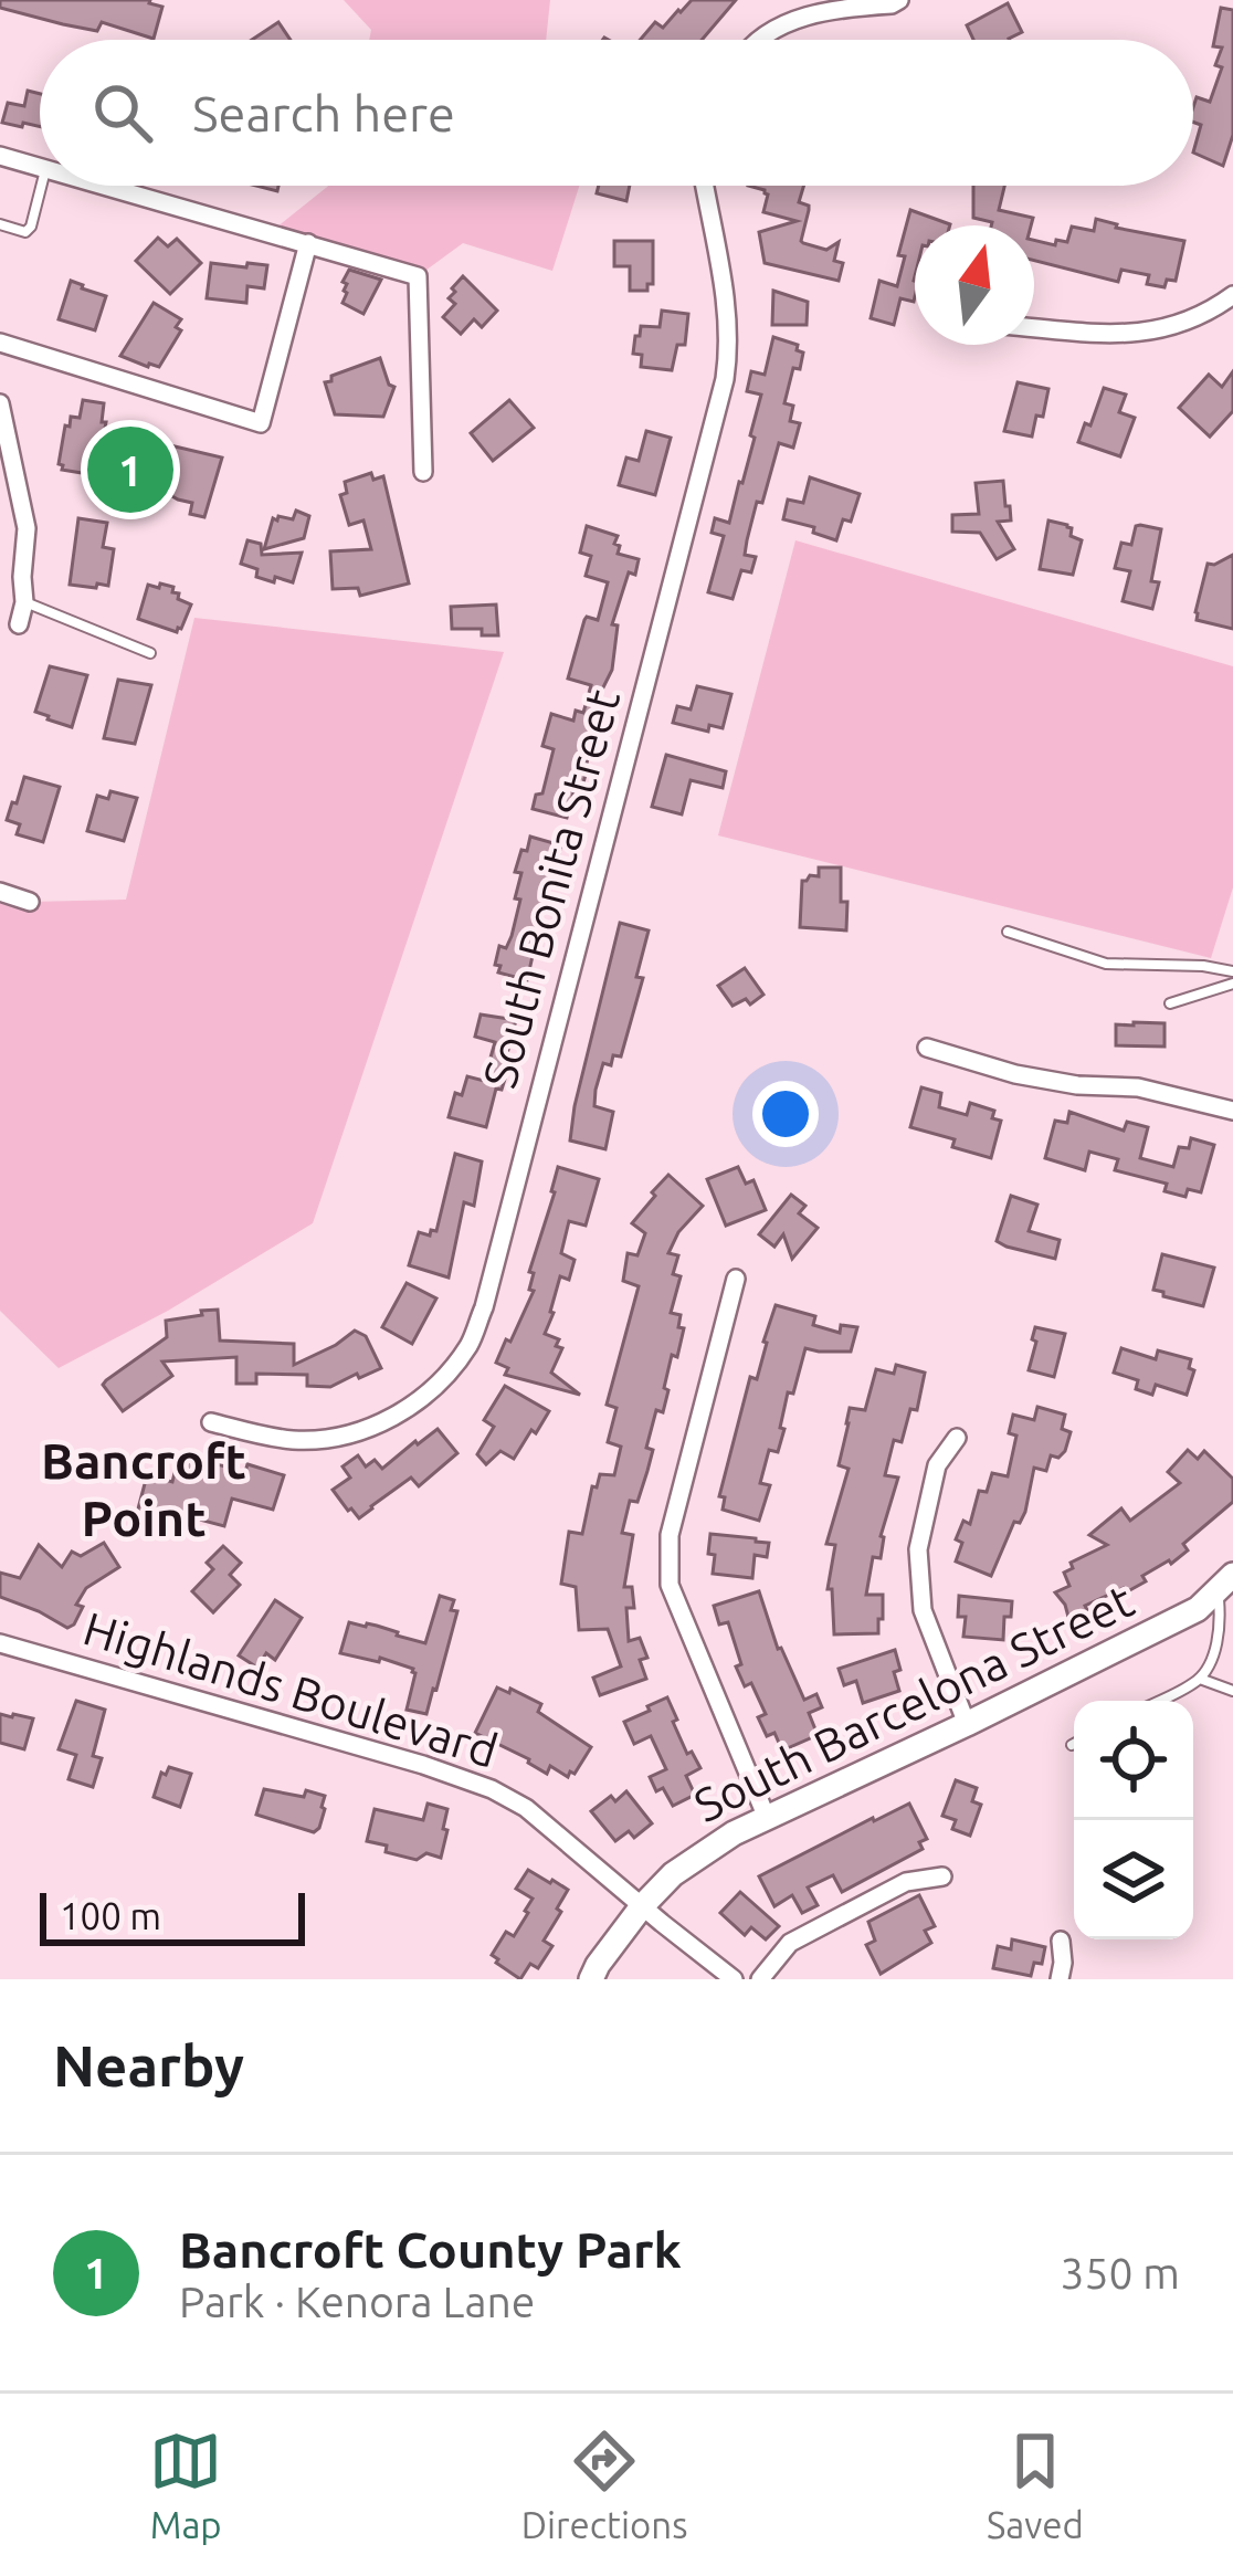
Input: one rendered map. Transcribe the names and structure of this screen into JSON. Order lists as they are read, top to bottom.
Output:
{
  "streets": {
    "main road": ["South Barcelona Street"],
    "street": ["South Bonita Street", "Highlands Boulevard"]
  },
  "crossings": [
    ["Highlands Boulevard", "South Barcelona Street"]
  ],
  "districts": ["Bancroft Point"],
  "scale_bar": "100 m",
  "north": "top",
  "page": {
    "search": "Search here",
    "pins": "1",
    "scale": "100 m",
    "heading": "Nearby",
    "list": [
      {
        "mark": "1",
        "name": "Bancroft County Park",
        "note": "Park · Kenora Lane",
        "value": "350 m"
      }
    ],
    "nav": ["Map", "Directions", "Saved"]
  }
}
